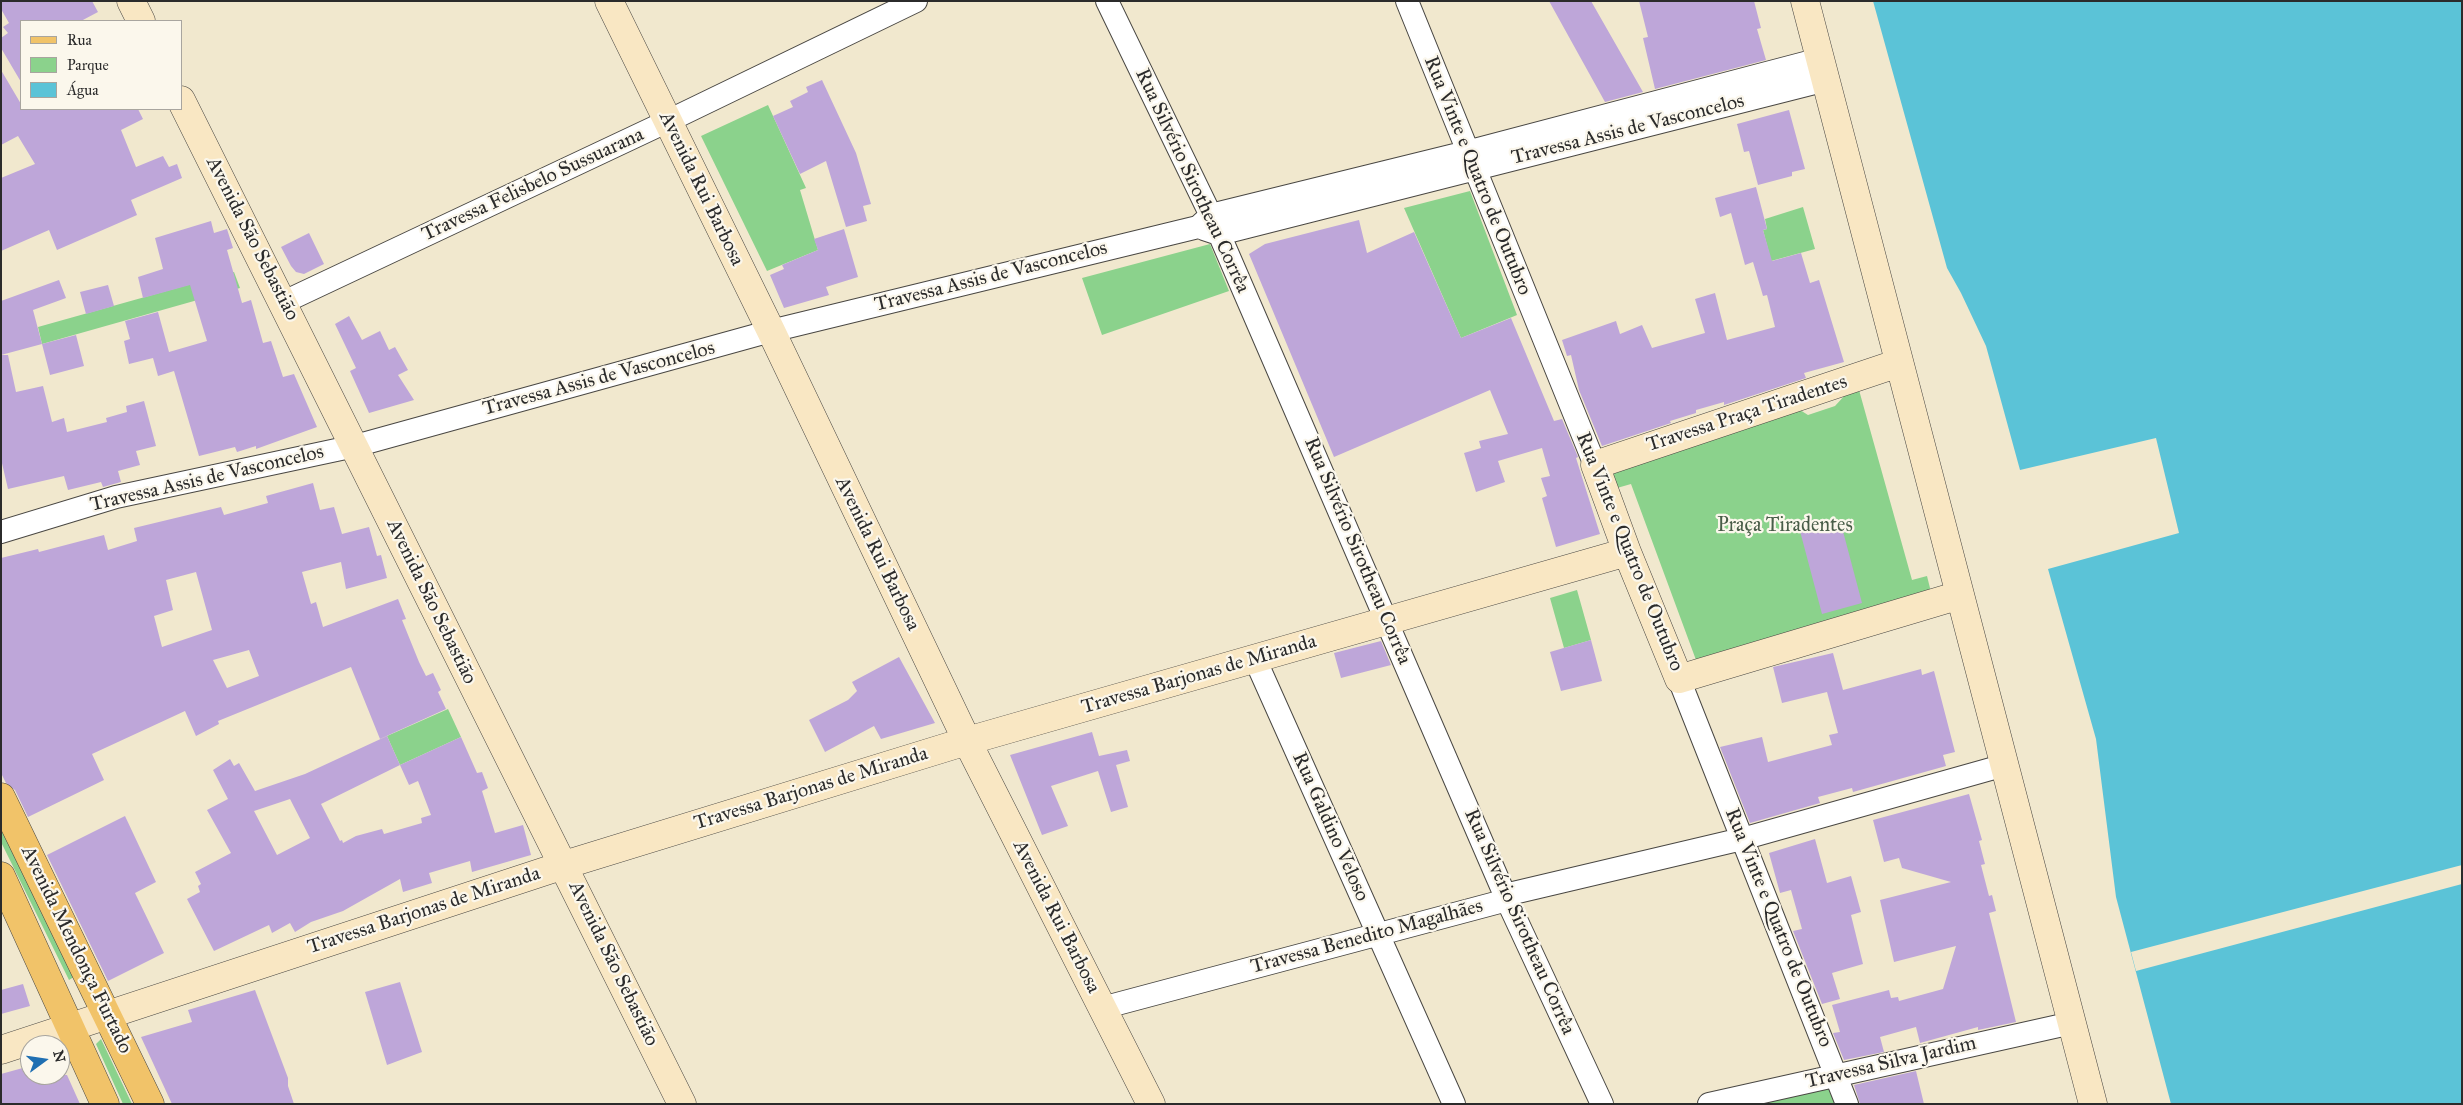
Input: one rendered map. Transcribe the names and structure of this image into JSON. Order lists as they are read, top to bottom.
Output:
{
  "streets": {
    "main road": [
      "Rua Vinte e Quatro de Outubro",
      "Avenida Rui Barbosa",
      "Avenida São Sebastião",
      "Travessa Praça Tiradentes",
      "Travessa Barjonas de Miranda",
      "Avenida Mendonça Furtado"
    ],
    "street": [
      "Travessa Assis de Vasconcelos",
      "Rua Silvério Sirotheau Corrêa",
      "Travessa Felisbelo Sussuarana",
      "Rua Galdino Veloso",
      "Travessa Benedito Magalhães",
      "Travessa Silva Jardim"
    ]
  },
  "crossings": [
    ["Travessa Assis de Vasconcelos", "Rua Vinte e Quatro de Outubro"],
    ["Travessa Assis de Vasconcelos", "Rua Silvério Sirotheau Corrêa"],
    ["Travessa Assis de Vasconcelos", "Avenida Rui Barbosa"],
    ["Travessa Assis de Vasconcelos", "Avenida São Sebastião"],
    ["Rua Vinte e Quatro de Outubro", "Travessa Praça Tiradentes"],
    ["Rua Vinte e Quatro de Outubro", "Travessa Barjonas de Miranda"],
    ["Rua Vinte e Quatro de Outubro", "Travessa Benedito Magalhães"],
    ["Rua Vinte e Quatro de Outubro", "Travessa Silva Jardim"],
    ["Rua Silvério Sirotheau Corrêa", "Travessa Barjonas de Miranda"],
    ["Rua Silvério Sirotheau Corrêa", "Travessa Benedito Magalhães"],
    ["Travessa Felisbelo Sussuarana", "Avenida Rui Barbosa"],
    ["Travessa Felisbelo Sussuarana", "Avenida São Sebastião"],
    ["Avenida Rui Barbosa", "Travessa Barjonas de Miranda"],
    ["Avenida Rui Barbosa", "Travessa Benedito Magalhães"],
    ["Avenida São Sebastião", "Travessa Barjonas de Miranda"],
    ["Travessa Barjonas de Miranda", "Rua Galdino Veloso"],
    ["Travessa Barjonas de Miranda", "Avenida Mendonça Furtado"],
    ["Rua Galdino Veloso", "Travessa Benedito Magalhães"]
  ],
  "parks": ["Praça Tiradentes"],
  "legend": ["Rua", "Parque", "Água"],
  "north": "right"
}
